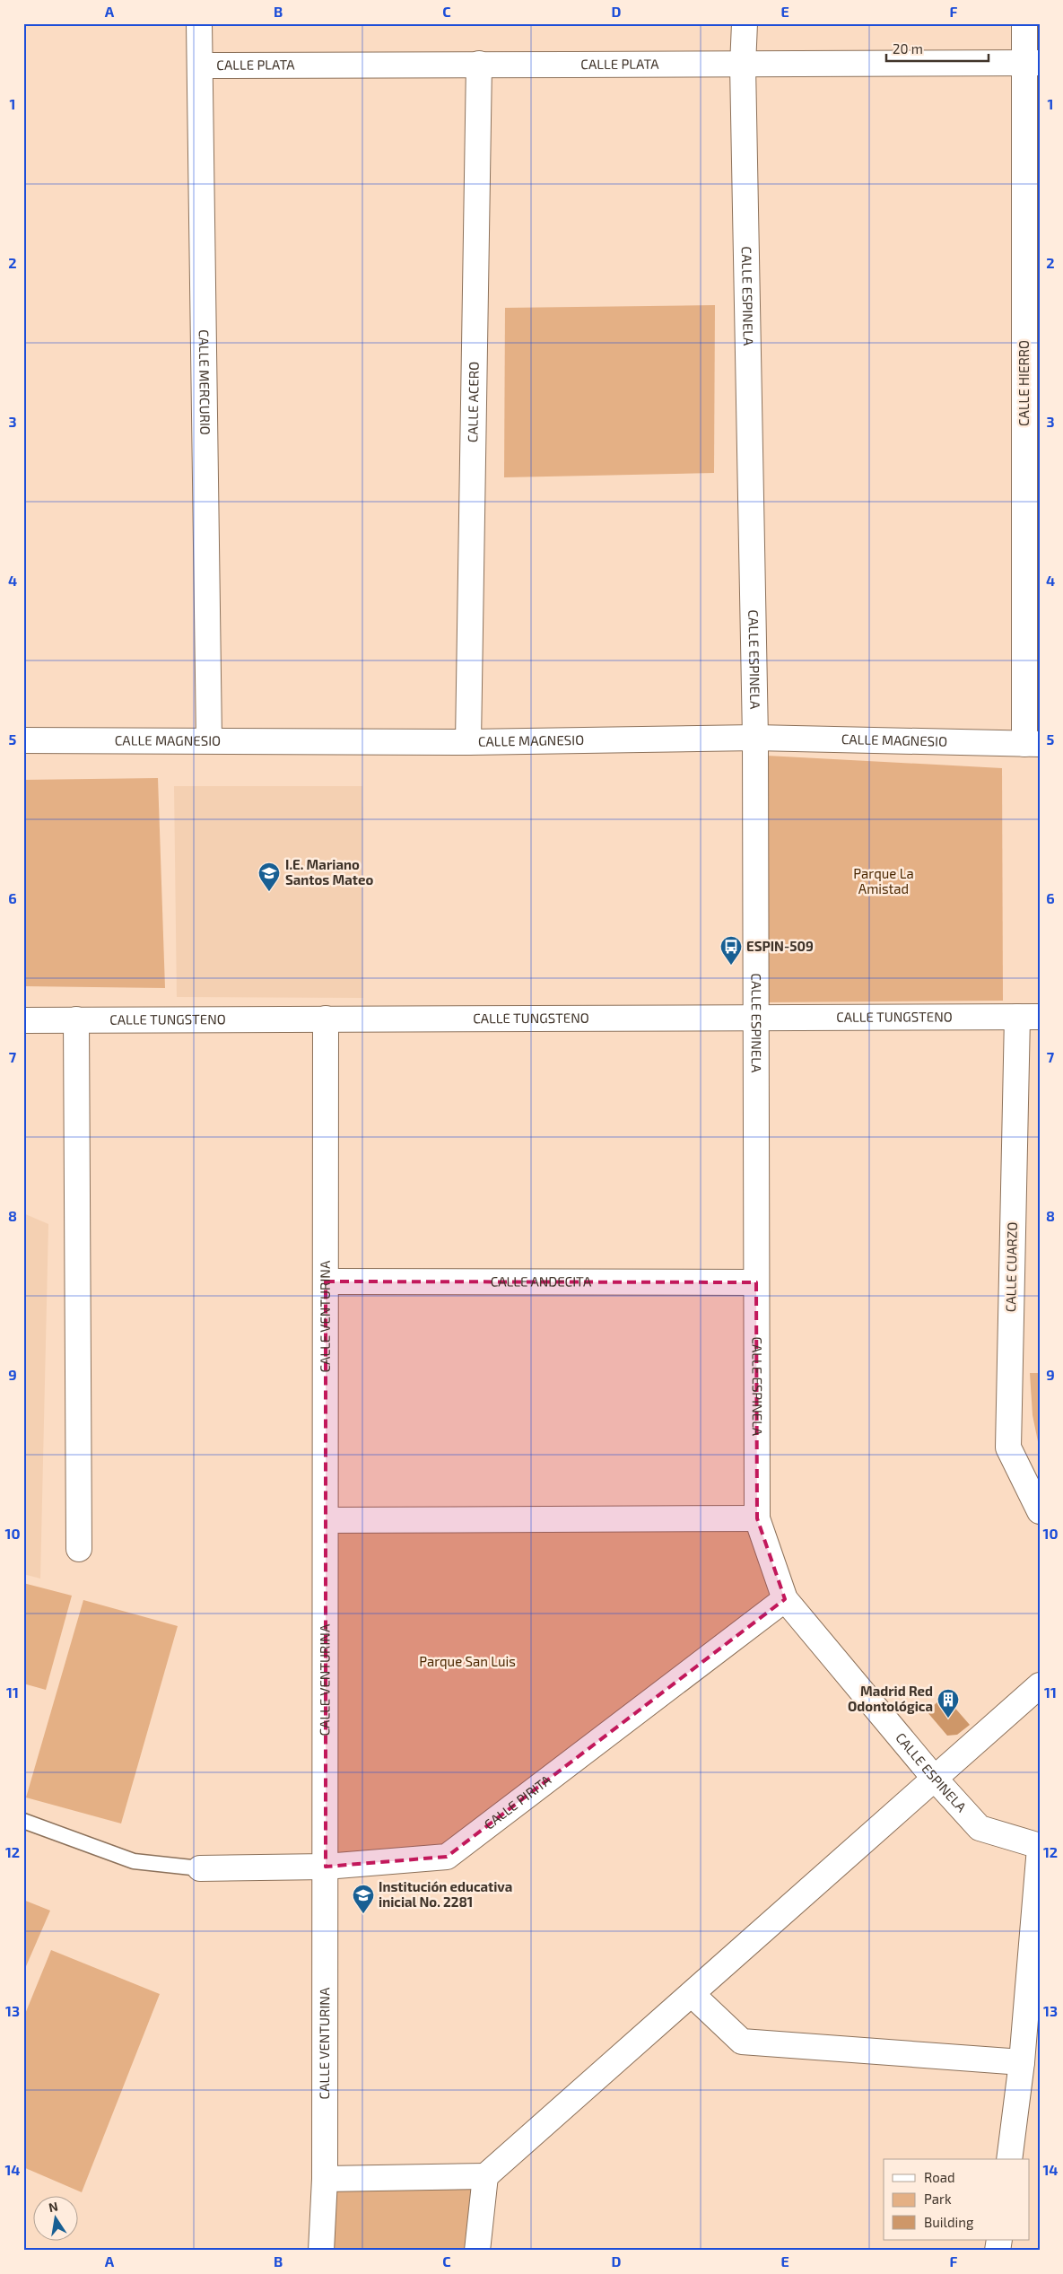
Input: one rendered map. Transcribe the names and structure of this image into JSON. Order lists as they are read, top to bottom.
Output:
{
  "streets": {
    "street": [
      "CALLE PLATA",
      "CALLE ESPINELA",
      "CALLE MERCURIO",
      "CALLE HIERRO",
      "CALLE ACERO",
      "CALLE MAGNESIO",
      "CALLE TUNGSTENO",
      "CALLE CUARZO",
      "CALLE ANDECITA",
      "CALLE VENTURINA",
      "CALLE PIRITA"
    ]
  },
  "crossings": [
    ["CALLE PLATA", "CALLE ESPINELA"],
    ["CALLE PLATA", "CALLE MERCURIO"],
    ["CALLE PLATA", "CALLE HIERRO"],
    ["CALLE PLATA", "CALLE ACERO"],
    ["CALLE ESPINELA", "CALLE MAGNESIO"],
    ["CALLE ESPINELA", "CALLE TUNGSTENO"],
    ["CALLE ESPINELA", "CALLE ANDECITA"],
    ["CALLE ESPINELA", "CALLE PIRITA"],
    ["CALLE MERCURIO", "CALLE MAGNESIO"],
    ["CALLE HIERRO", "CALLE MAGNESIO"],
    ["CALLE ACERO", "CALLE MAGNESIO"],
    ["CALLE TUNGSTENO", "CALLE CUARZO"],
    ["CALLE TUNGSTENO", "CALLE VENTURINA"],
    ["CALLE ANDECITA", "CALLE VENTURINA"],
    ["CALLE VENTURINA", "CALLE PIRITA"]
  ],
  "parks": ["Parque La Amistad", "Parque San Luis"],
  "places": {
    "school or university": ["I.E. Mariano Santos Mateo", "Institución educativa inicial No. 2281"],
    "bus stop": ["ESPIN-509"],
    "building": ["Madrid Red Odontológica"]
  },
  "legend": ["Road", "Park", "Building"],
  "scale_bar": "20 m",
  "north": "top",
  "grid": {
    "columns": [
      "A",
      "B",
      "C",
      "D",
      "E",
      "F"
    ],
    "rows": [
      "1",
      "2",
      "3",
      "4",
      "5",
      "6",
      "7",
      "8",
      "9",
      "10",
      "11",
      "12",
      "13",
      "14"
    ]
  }
}
